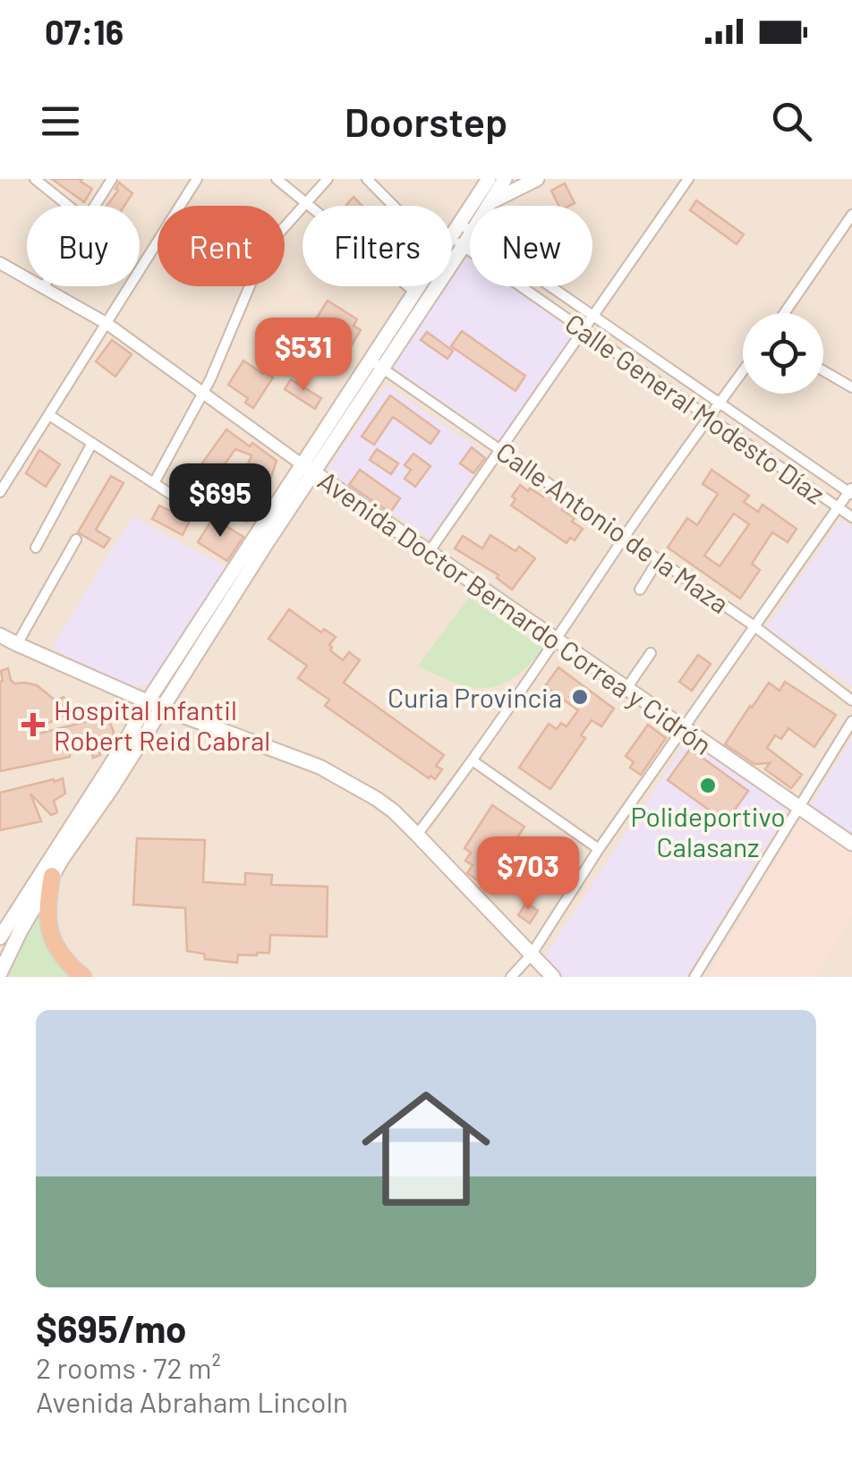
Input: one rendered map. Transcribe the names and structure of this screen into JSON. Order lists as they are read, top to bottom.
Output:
{
  "streets": {
    "main road": ["Avenida Doctor Bernardo Correa y Cidrón"],
    "street": ["Calle General Modesto Díaz", "Calle Antonio de la Maza"]
  },
  "places": {
    "other": ["Curia Provincia", "Polideportivo Calasanz"],
    "health": ["Hospital Infantil Robert Reid Cabral"]
  },
  "page": {
    "status": "07:16",
    "header": "Doorstep",
    "chip": [
      "Buy",
      "Rent",
      "Filters",
      "New"
    ],
    "price": ["$531", "$695", "$703"],
    "list": [
      {
        "name": "$695/mo",
        "note": "2 rooms · 72 m² · Avenida Abraham Lincoln"
      }
    ]
  }
}
